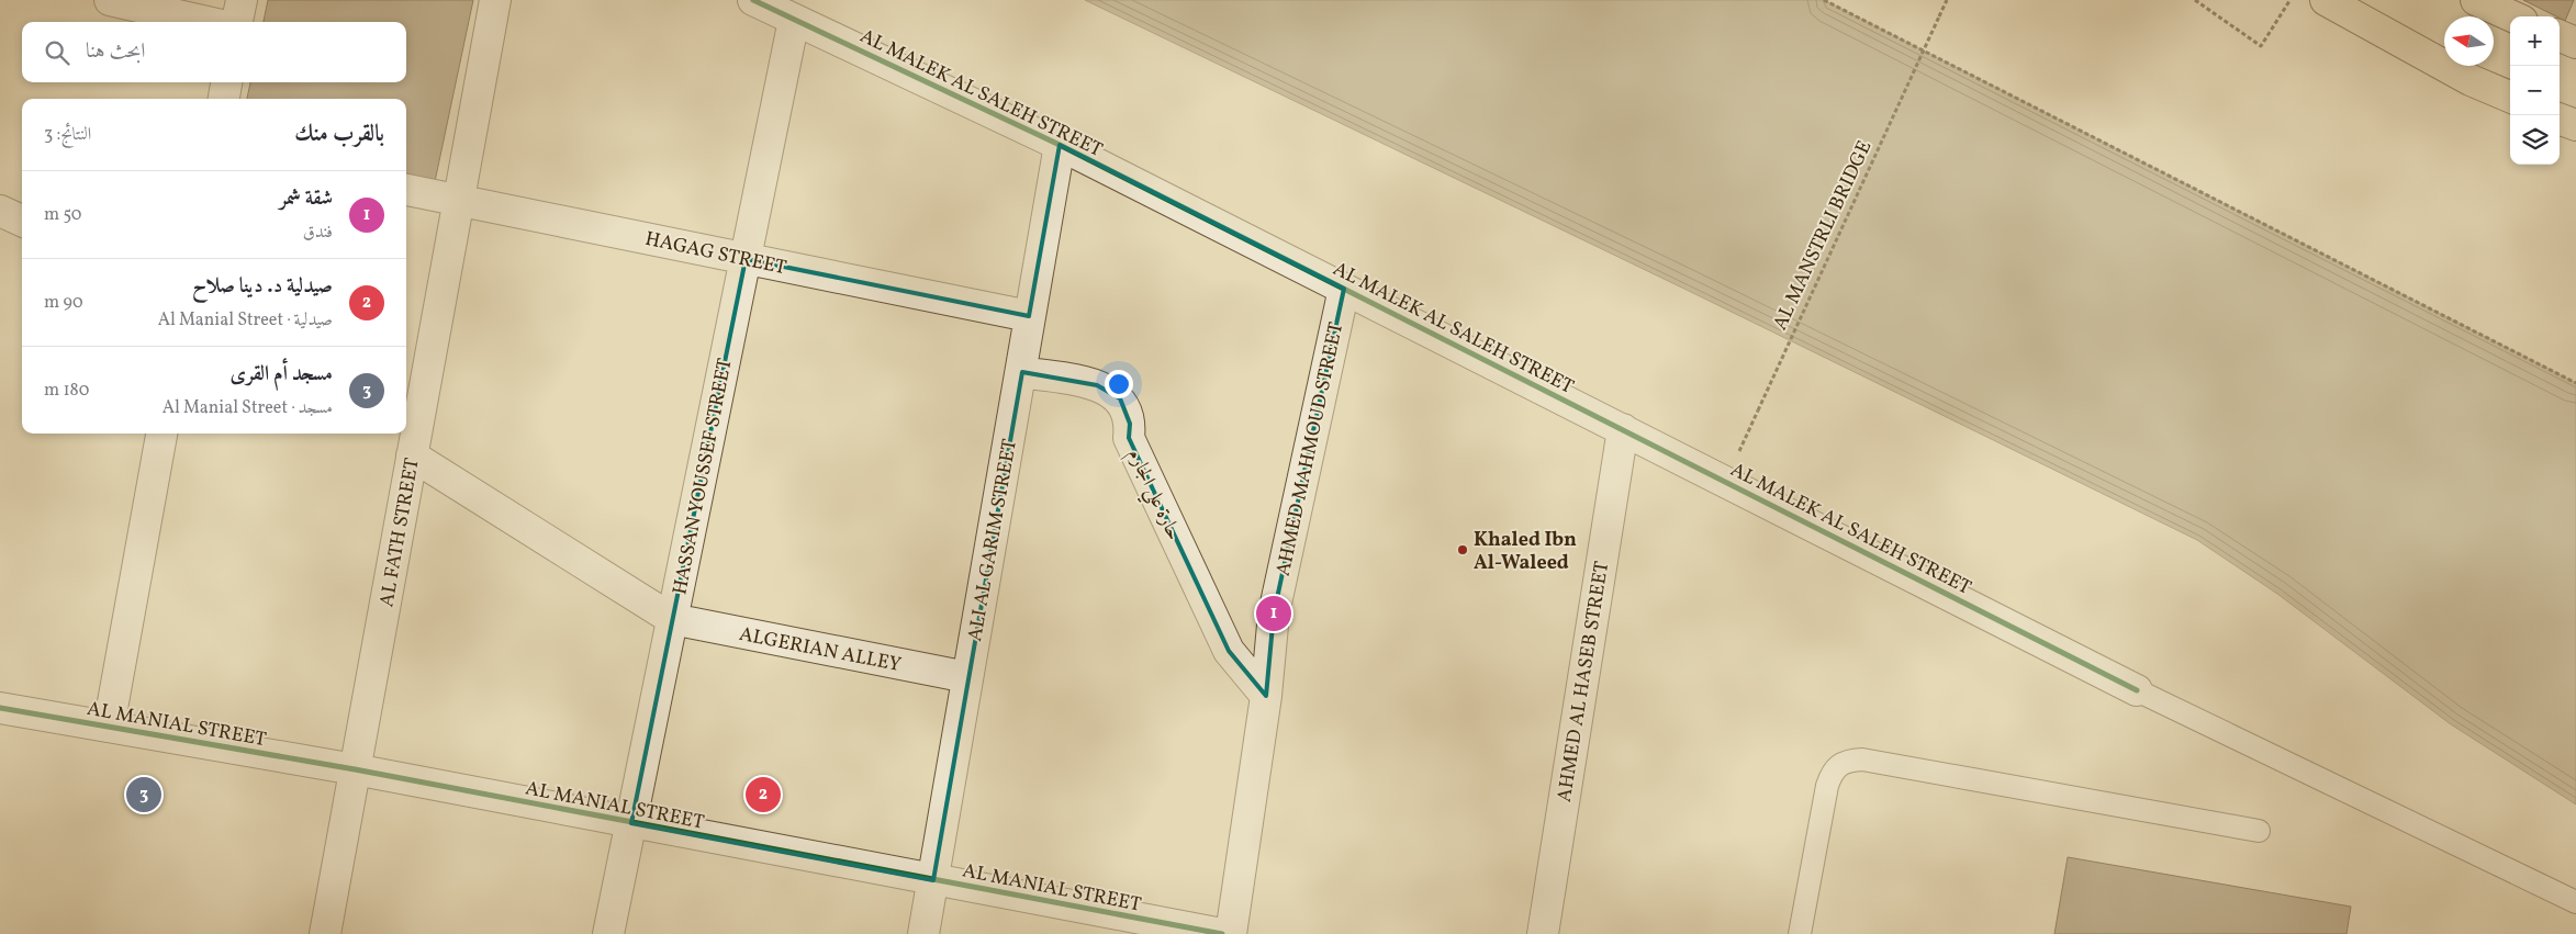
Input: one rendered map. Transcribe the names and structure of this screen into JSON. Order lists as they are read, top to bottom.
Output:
{
  "streets": {
    "street": [
      "AL MALEK AL SALEH STREET",
      "HAGAG STREET",
      "AHMED MAHMOUD STREET",
      "HASSAN YOUSSEF STREET",
      "حارة علي الجارم",
      "AL FATH STREET",
      "ALI AL GARIM STREET",
      "ALGERIAN ALLEY",
      "AHMED AL HASEB STREET",
      "AL MANIAL STREET"
    ],
    "path": ["AL MANSTRLI BRIDGE"]
  },
  "crossings": [
    ["AL MALEK AL SALEH STREET", "AL MANSTRLI BRIDGE"],
    ["AL MALEK AL SALEH STREET", "AHMED MAHMOUD STREET"],
    ["AL MALEK AL SALEH STREET", "HASSAN YOUSSEF STREET"],
    ["AL MALEK AL SALEH STREET", "ALI AL GARIM STREET"],
    ["AL MALEK AL SALEH STREET", "AHMED AL HASEB STREET"],
    ["HAGAG STREET", "HASSAN YOUSSEF STREET"],
    ["HAGAG STREET", "AL FATH STREET"],
    ["HAGAG STREET", "ALI AL GARIM STREET"],
    ["AHMED MAHMOUD STREET", "حارة علي الجارم"],
    ["HASSAN YOUSSEF STREET", "ALGERIAN ALLEY"],
    ["HASSAN YOUSSEF STREET", "AL MANIAL STREET"],
    ["حارة علي الجارم", "ALI AL GARIM STREET"],
    ["AL FATH STREET", "AL MANIAL STREET"],
    ["ALI AL GARIM STREET", "ALGERIAN ALLEY"],
    ["ALI AL GARIM STREET", "AL MANIAL STREET"]
  ],
  "places": ["Khaled Ibn Al-Waleed"],
  "north": "left",
  "page": {
    "map_buttons": ["+", "−"],
    "search": "ابحث هنا",
    "heading": ["بالقرب منك", "النتائج: 3"],
    "list": [
      {
        "mark": "1",
        "name": "شقة شمر",
        "note": "فندق",
        "value": "50 m"
      },
      {
        "mark": "2",
        "name": "صيدلية د. دينا صلاح",
        "note": "صيدلية · Al Manial Street",
        "value": "90 m"
      },
      {
        "mark": "3",
        "name": "مسجد أم القرى",
        "note": "مسجد · Al Manial Street",
        "value": "180 m"
      }
    ],
    "pins": ["1", "2", "3"]
  }
}
